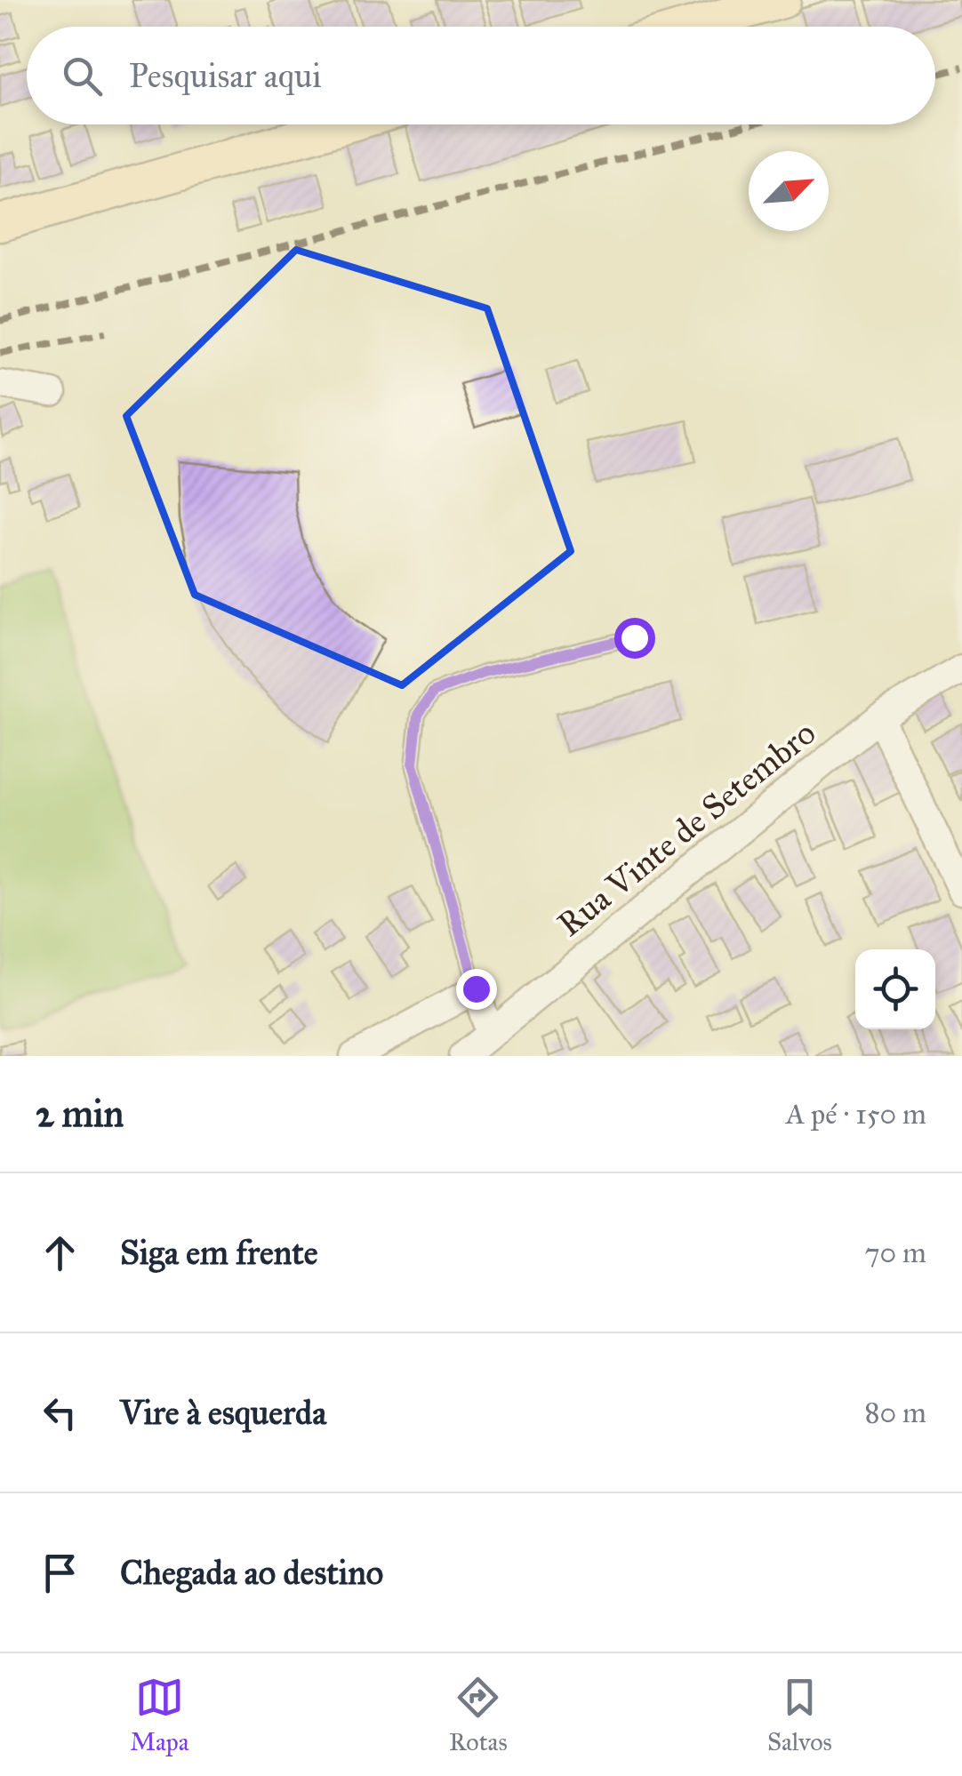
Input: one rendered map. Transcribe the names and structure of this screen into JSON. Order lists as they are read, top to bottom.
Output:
{
  "streets": {
    "street": ["Rua Vinte de Setembro"]
  },
  "north": "top right",
  "page": {
    "search": "Pesquisar aqui",
    "heading": ["2 min", "A pé · 150 m"],
    "list": [
      ["Siga em frente", "70 m"],
      ["Vire à esquerda", "80 m"],
      "Chegada ao destino"
    ],
    "nav": ["Mapa", "Rotas", "Salvos"]
  }
}
